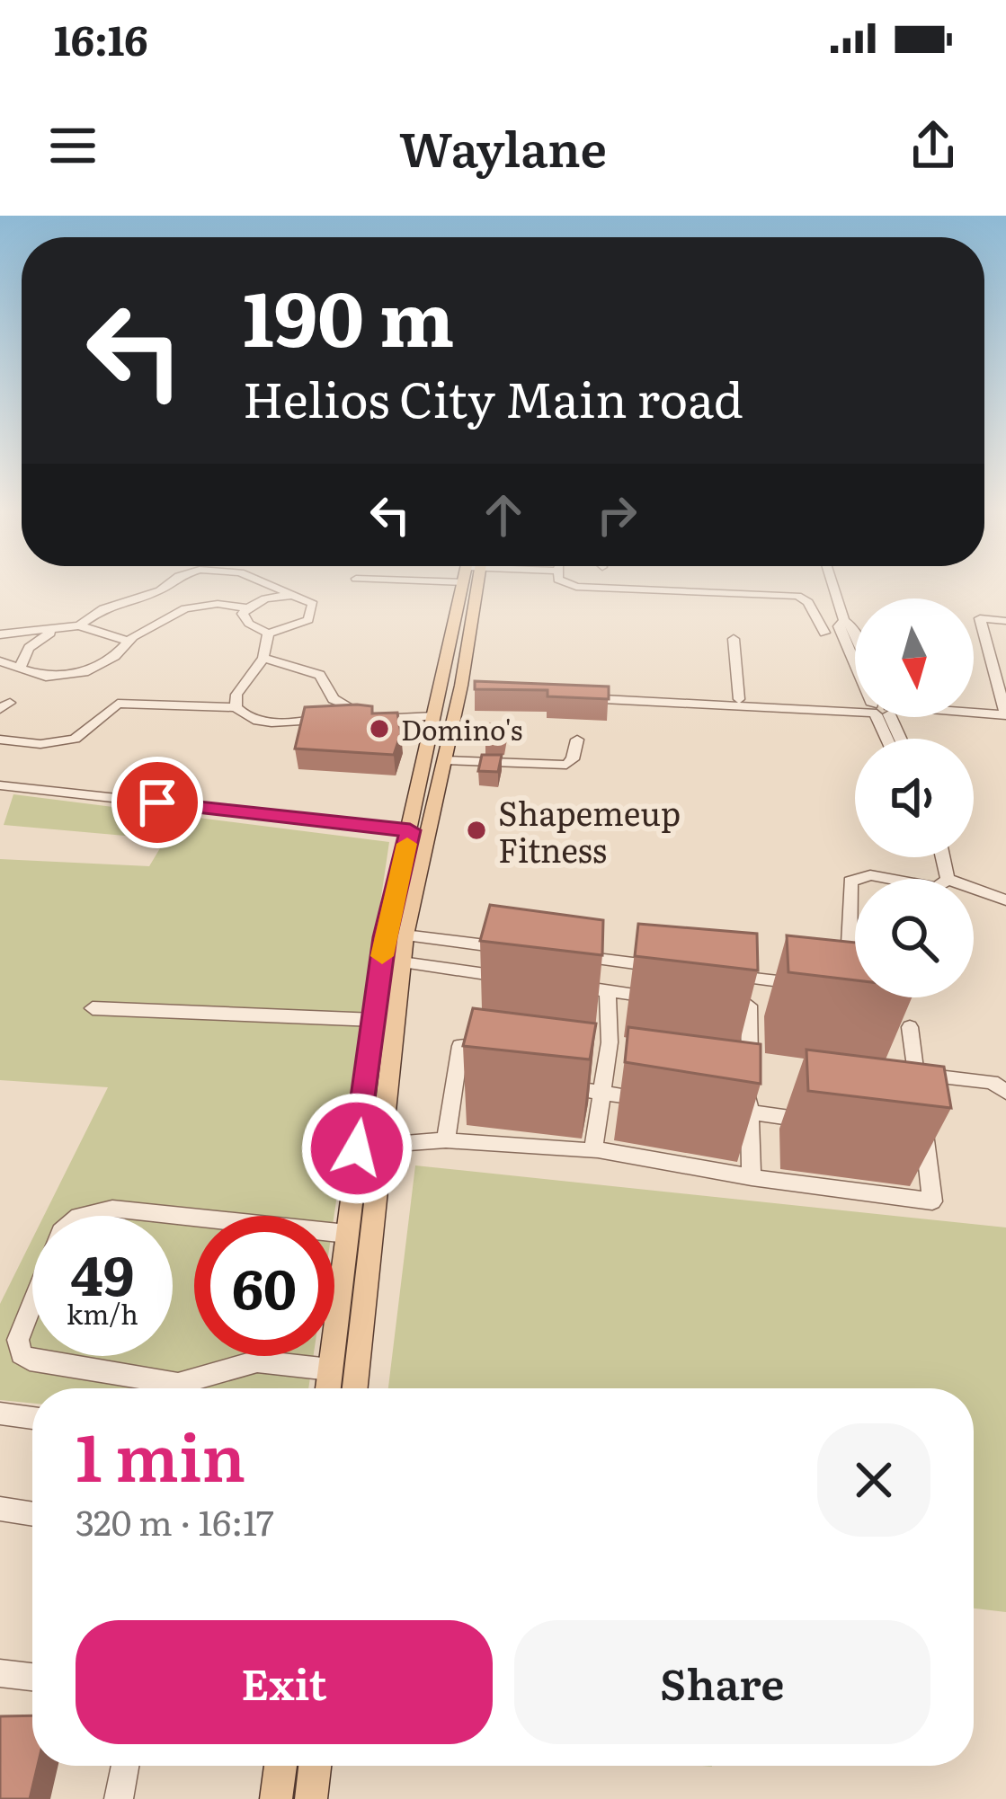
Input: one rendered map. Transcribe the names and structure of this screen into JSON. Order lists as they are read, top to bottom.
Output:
{
  "places": ["Domino's", "Shapemeup Fitness"],
  "north": "bottom",
  "page": {
    "status": "16:16",
    "header": "Waylane",
    "turn": ["190 m", "Helios City Main road"],
    "speed": "49 km/h",
    "limit": "60",
    "heading": ["1 min", "320 m · 16:17"],
    "buttons": ["Exit", "Share"]
  }
}
